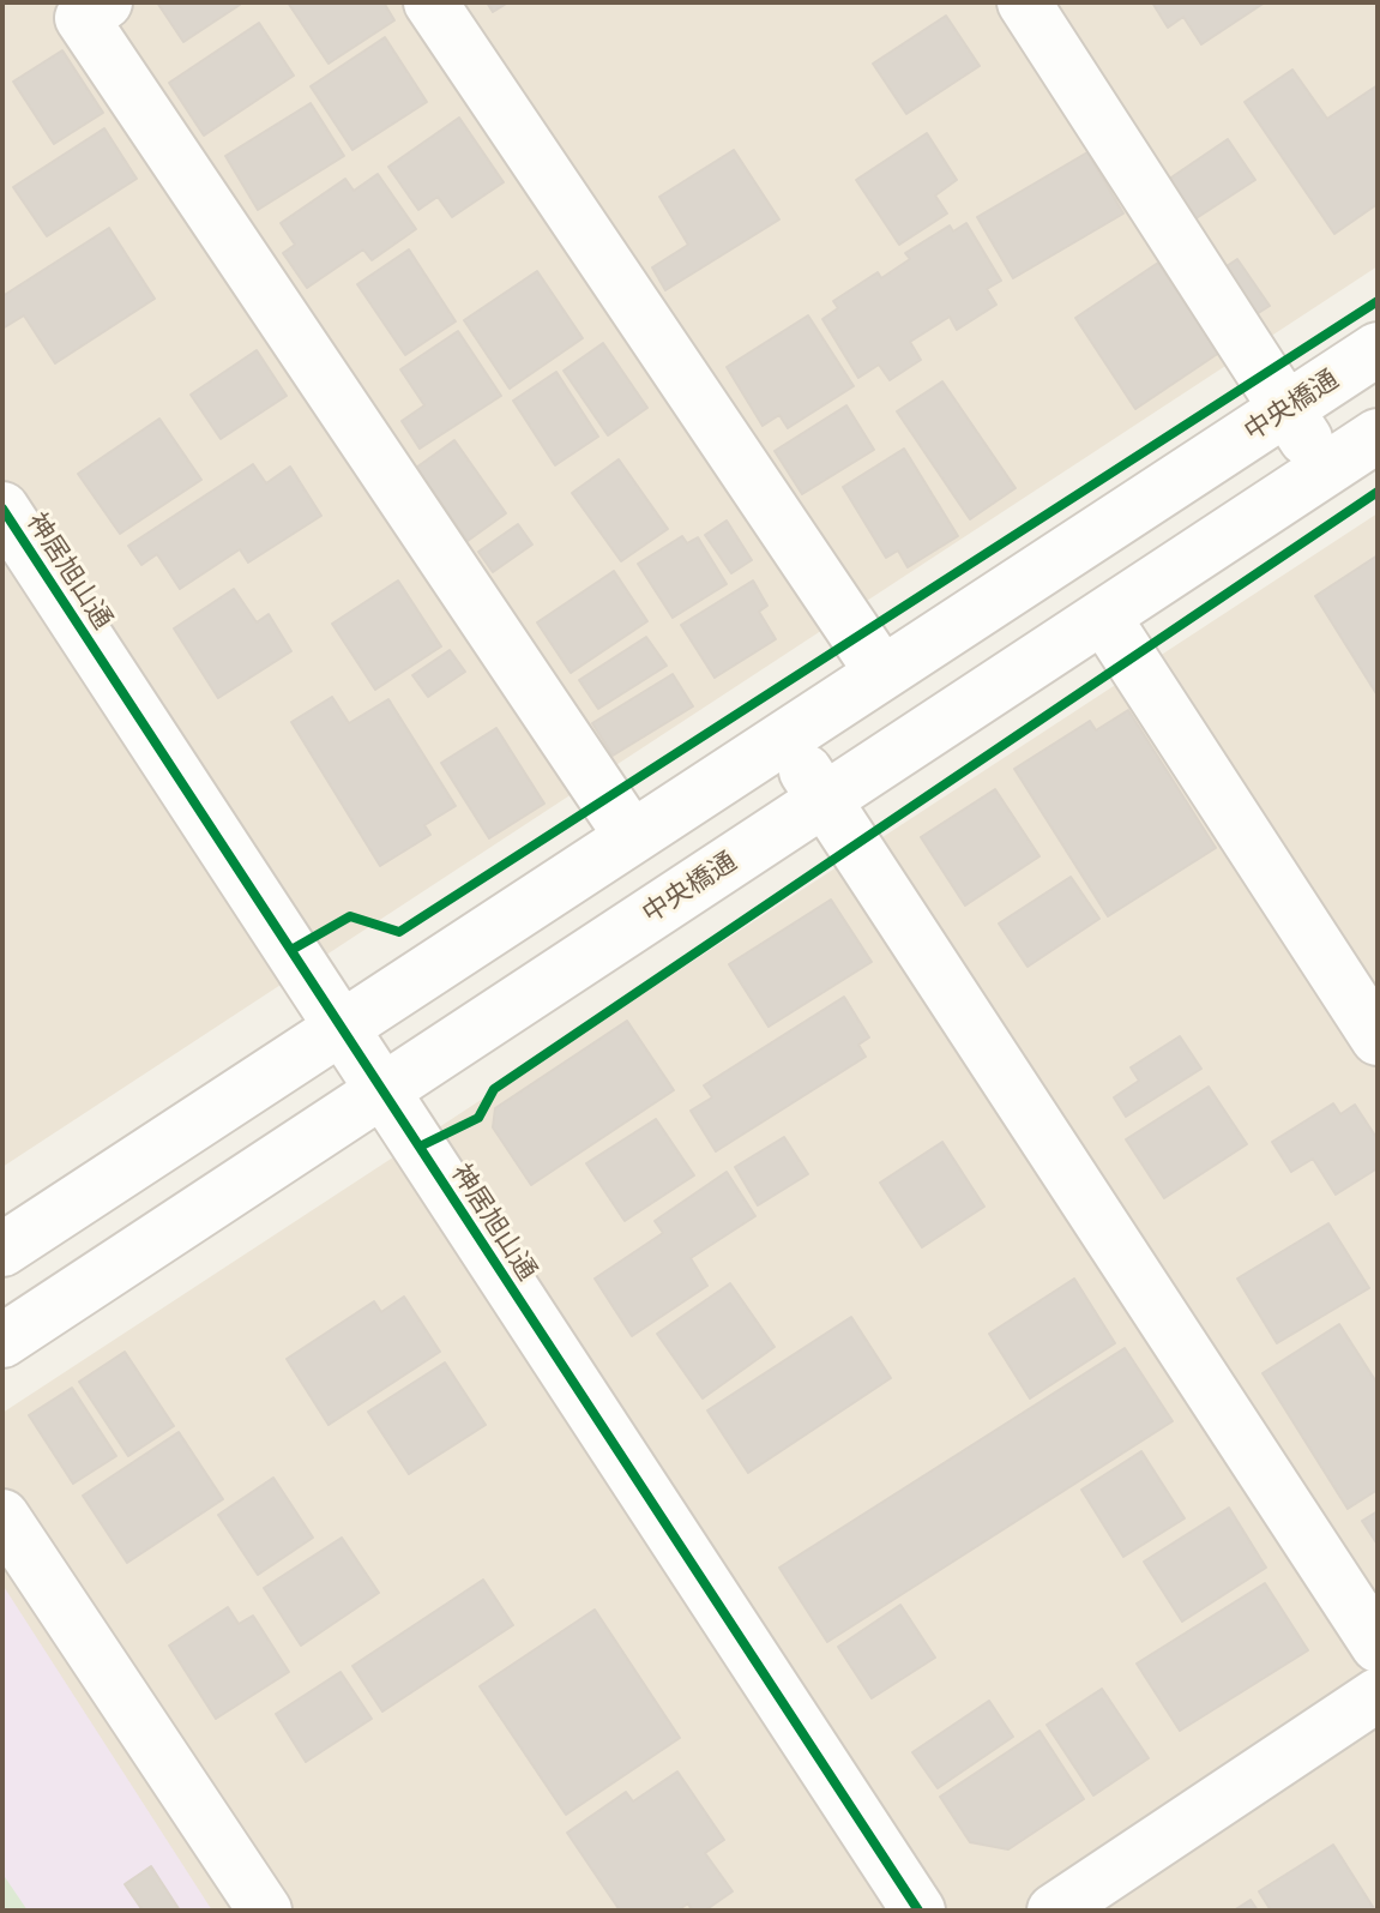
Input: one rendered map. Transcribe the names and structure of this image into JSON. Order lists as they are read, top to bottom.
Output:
{
  "streets": {
    "street": ["中央橋通", "神居旭山通"]
  },
  "crossings": [
    ["中央橋通", "神居旭山通"]
  ]
}
